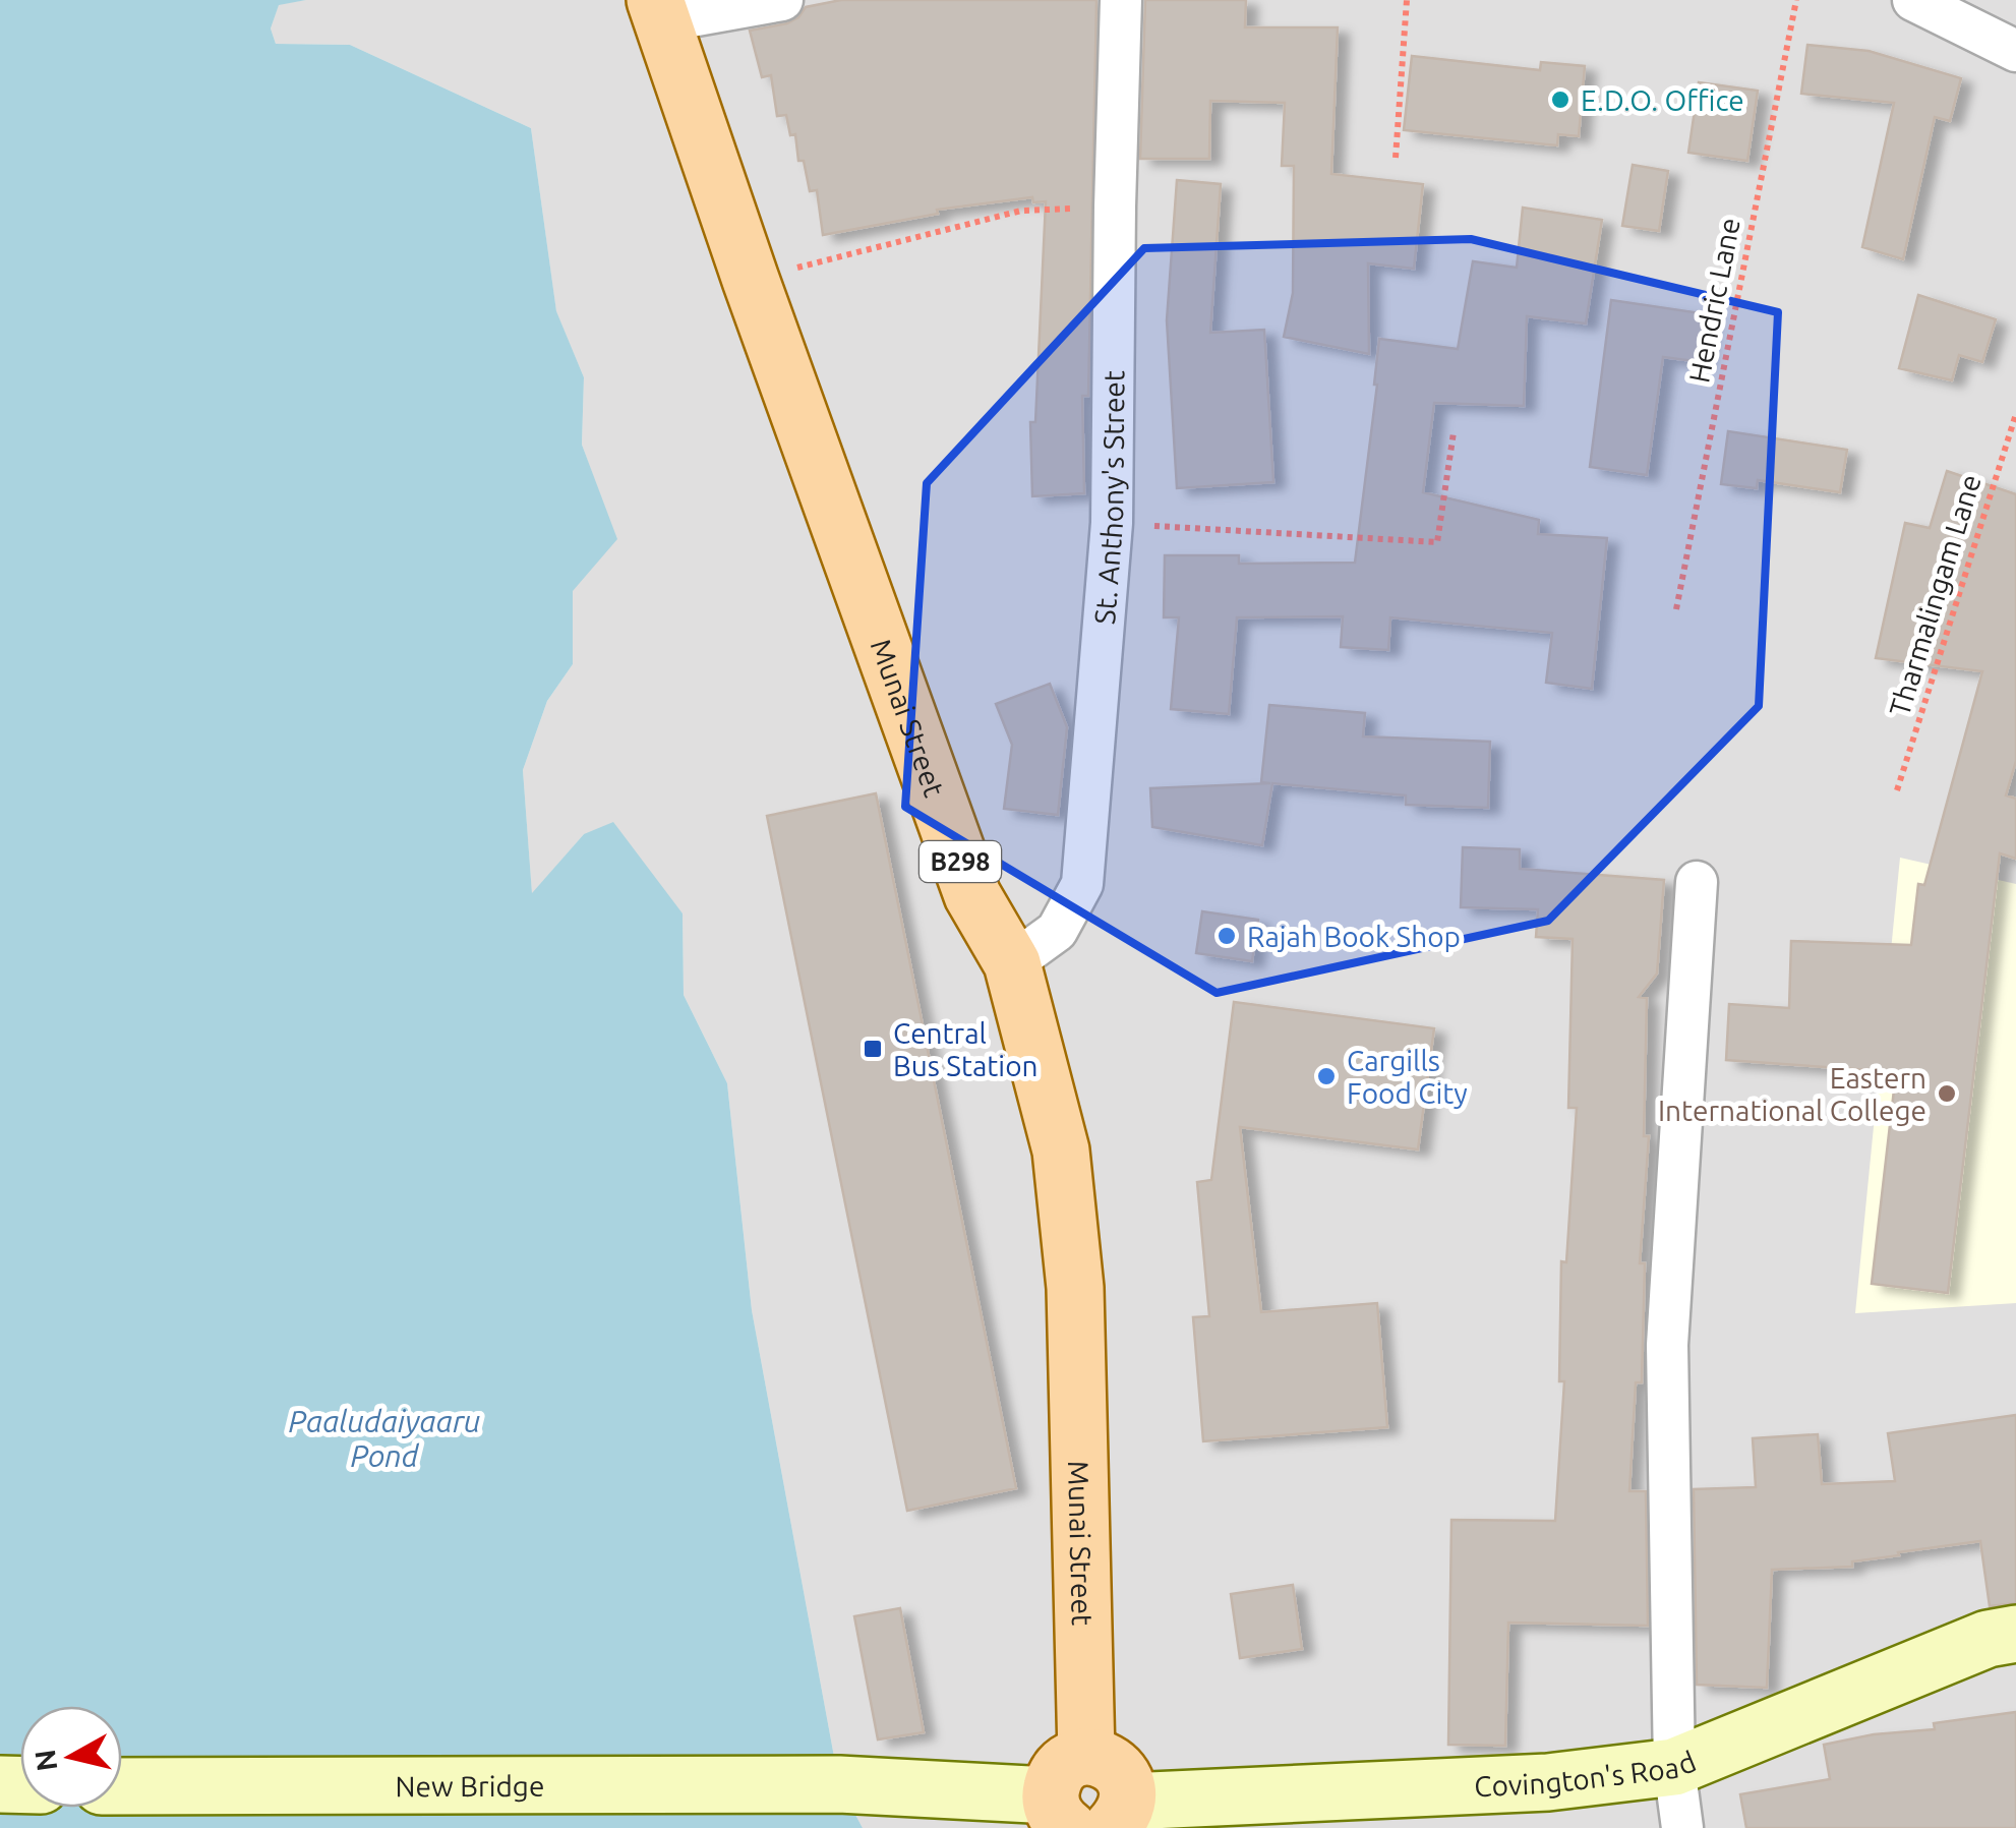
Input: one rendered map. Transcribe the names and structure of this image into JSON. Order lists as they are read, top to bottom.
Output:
{
  "streets": {
    "main road": [
      "Munai Street",
      "B298",
      "Covington's Road",
      "New Bridge"
    ],
    "street": ["St. Anthony's Street"],
    "path": ["Hendric Lane", "Tharmalingam Lane"]
  },
  "crossings": [
    ["St. Anthony's Street", "Munai Street"],
    ["Munai Street", "New Bridge"]
  ],
  "water": ["Paaludaiyaaru Pond"],
  "places": {
    "other": [
      "E.D.O. Office",
      "Rajah Book Shop",
      "Cargills Food City",
      "Eastern International College"
    ],
    "transit": ["Central Bus Station"]
  },
  "north": "left"
}
